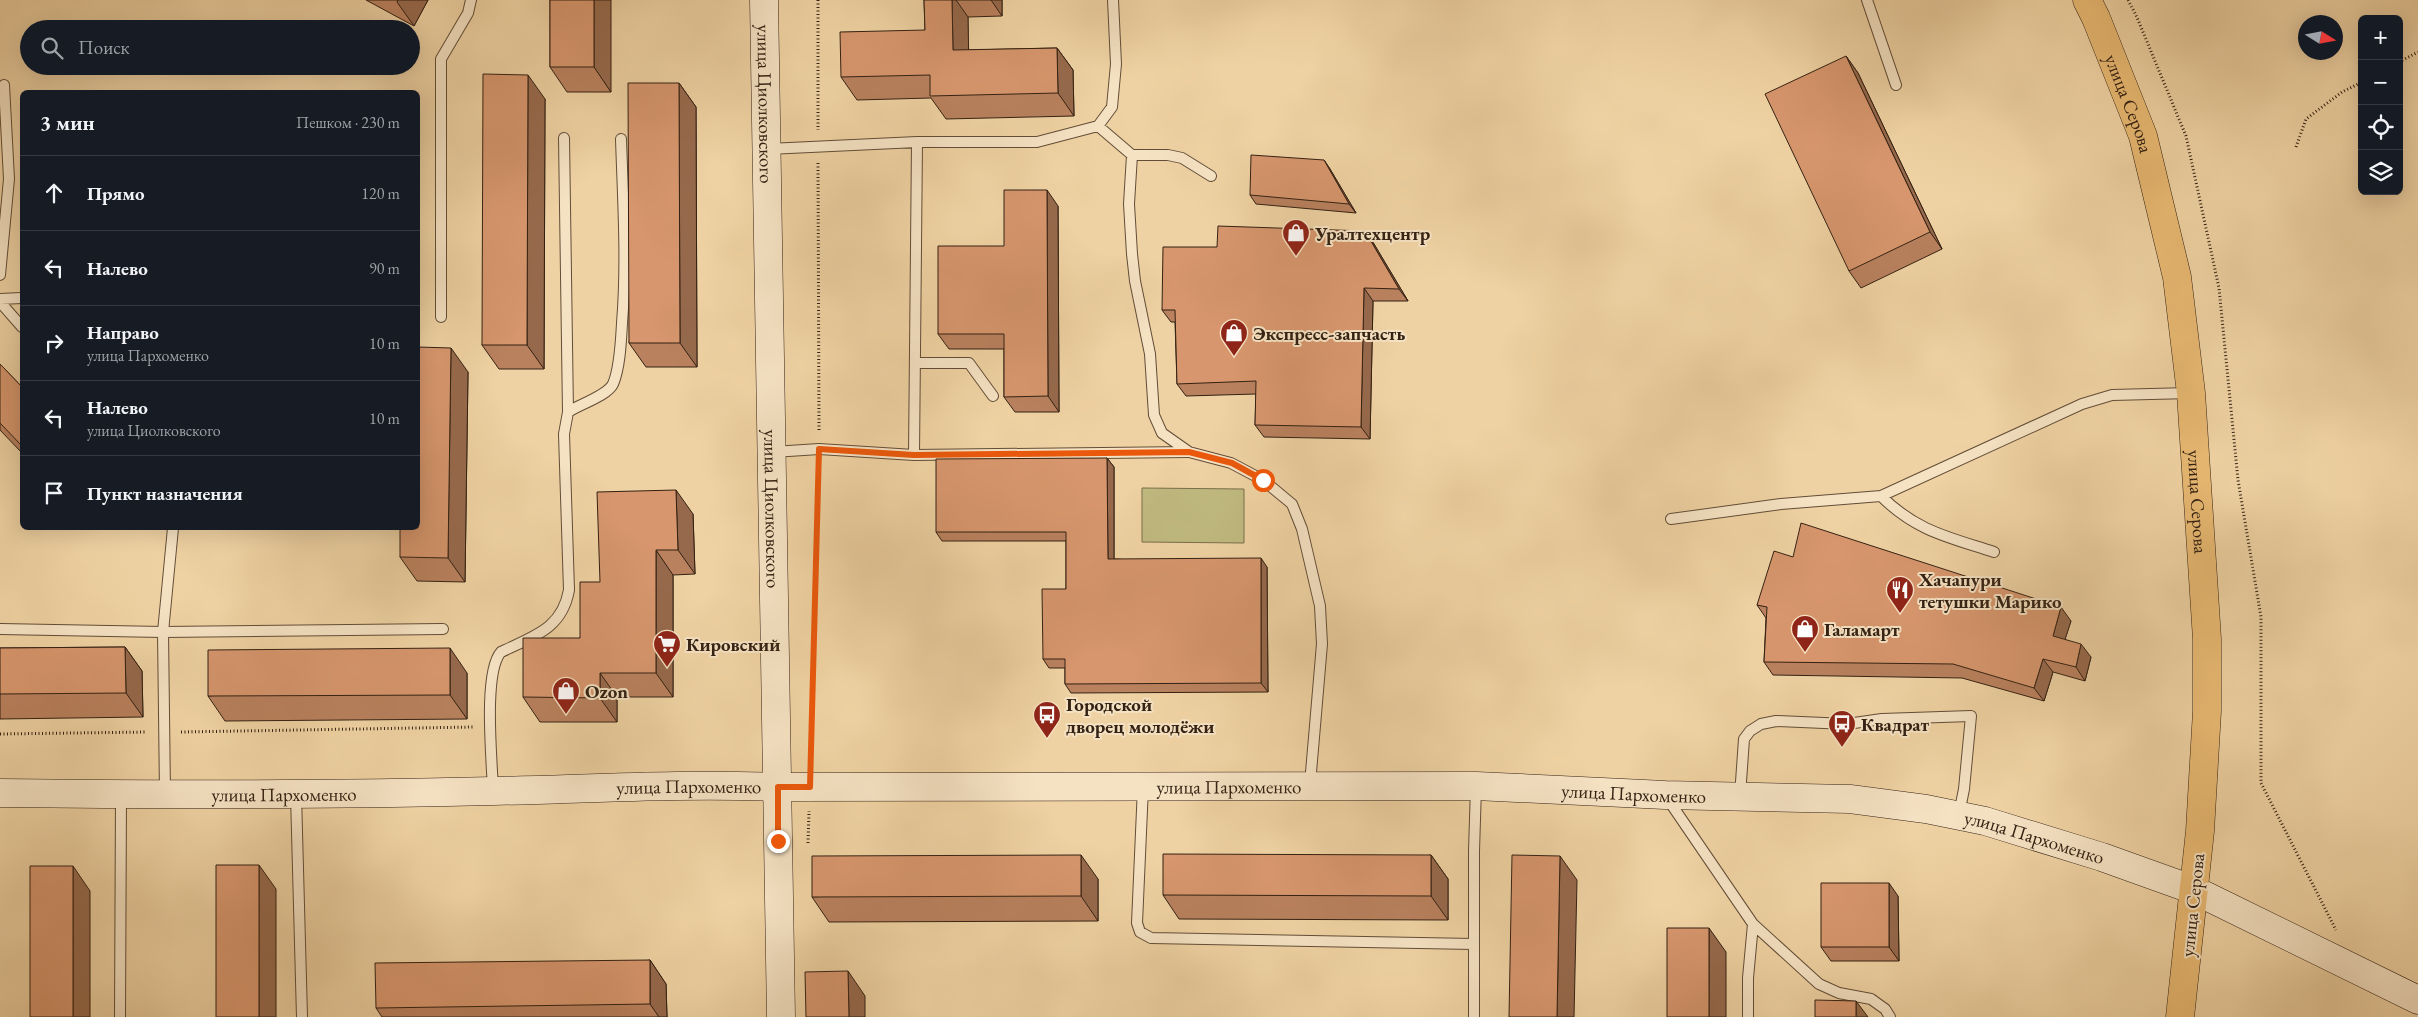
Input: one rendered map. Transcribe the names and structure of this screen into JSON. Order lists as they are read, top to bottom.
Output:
{
  "streets": {
    "main road": ["улица Циолковского", "улица Серова", "улица Пархоменко"]
  },
  "crossings": [
    ["улица Циолковского", "улица Пархоменко"],
    ["улица Серова", "улица Пархоменко"]
  ],
  "places": {
    "shop": [
      "Уралтехцентр",
      "Экспресс-запчасть",
      "Галамарт",
      "Ozon"
    ],
    "restaurant": ["Хачапури тетушки Марико"],
    "supermarket": ["Кировский"],
    "bus stop": ["Городской дворец молодёжи", "Квадрат"]
  },
  "north": "right",
  "page": {
    "map_buttons": ["+", "−"],
    "search": "Поиск",
    "heading": ["3 мин", "Пешком · 230 m"],
    "list": [
      ["Прямо", "120 m"],
      ["Налево", "90 m"],
      ["Направо", "улица Пархоменко", "10 m"],
      ["Налево", "улица Циолковского", "10 m"],
      "Пункт назначения"
    ]
  }
}
